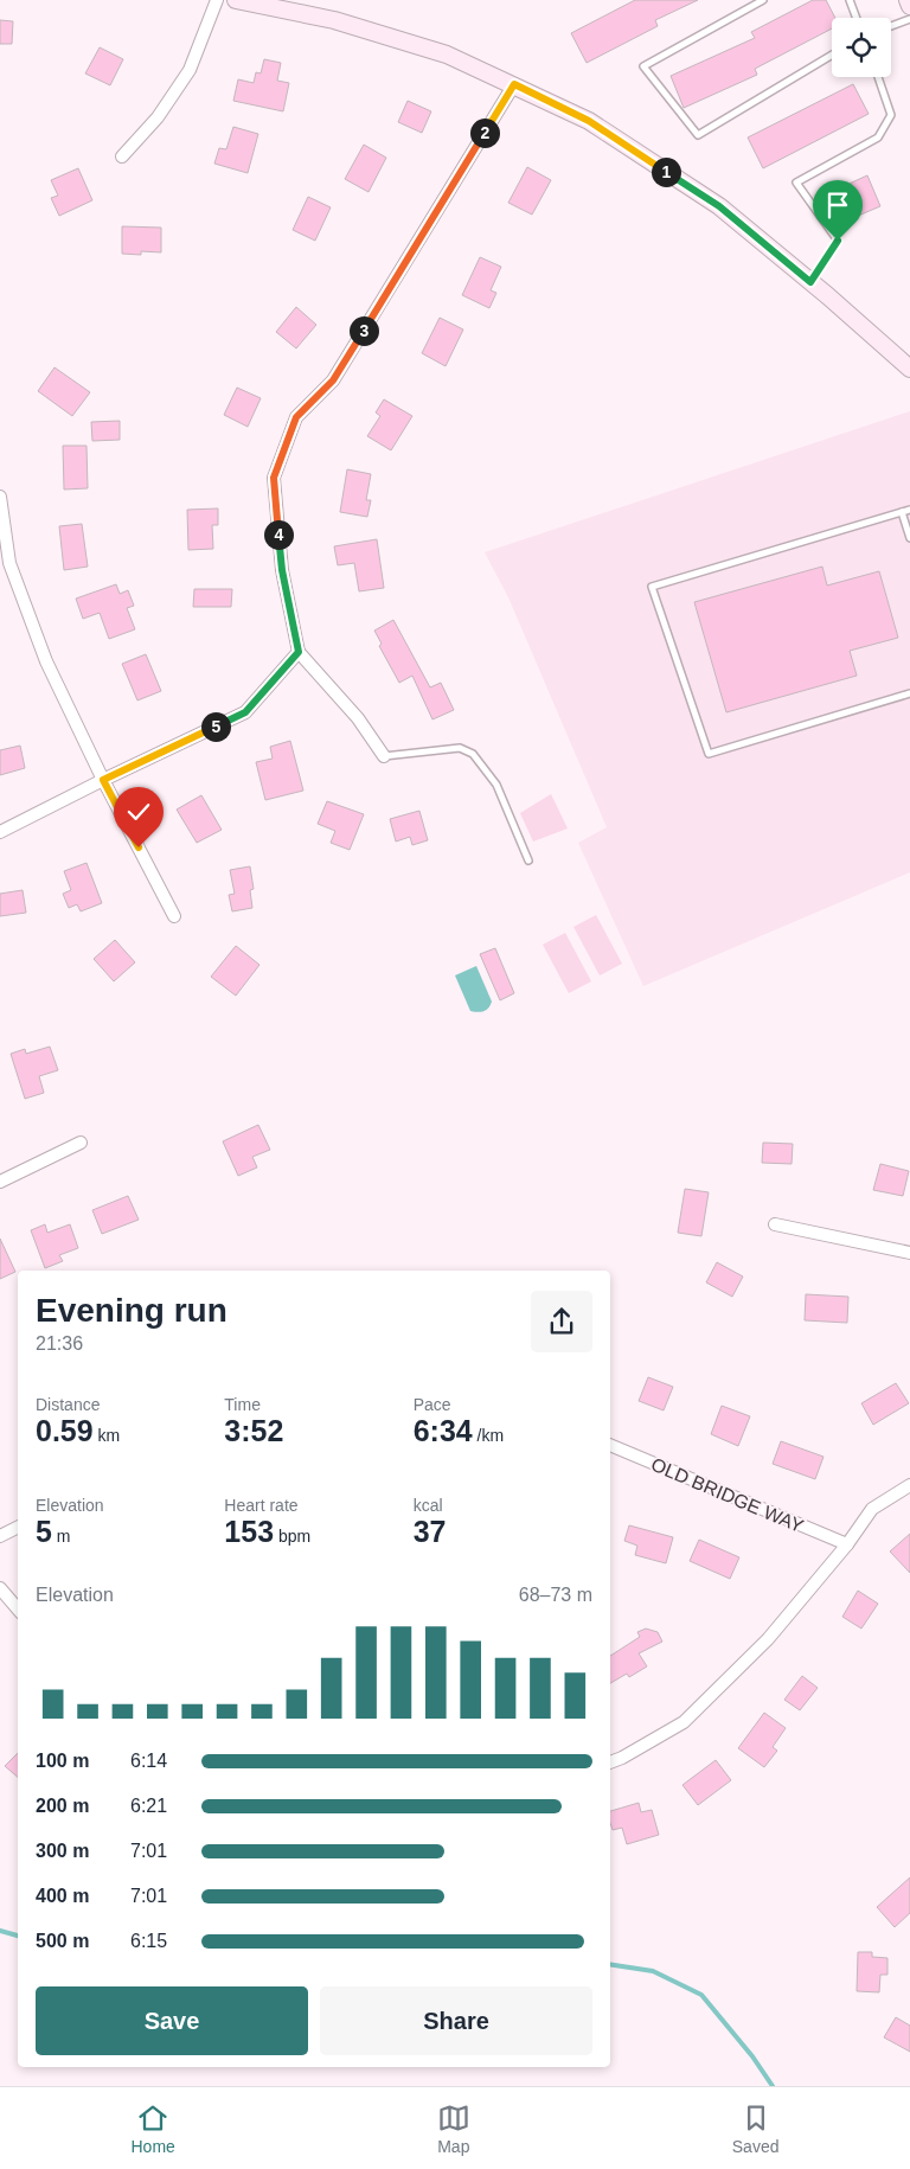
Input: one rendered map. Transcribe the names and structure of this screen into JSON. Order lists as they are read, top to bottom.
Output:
{
  "streets": {
    "street": ["OLD BRIDGE WAY"]
  },
  "page": {
    "pins": [
      "2",
      "1",
      "3",
      "4",
      "5"
    ],
    "heading": ["Evening run", "21:36"],
    "stats": [
      ["Distance", "0.59 km"],
      ["Time", "3:52"],
      ["Pace", "6:34 /km"],
      ["Elevation", "5 m"],
      ["Heart rate", "153 bpm"],
      ["kcal", "37"]
    ],
    "chart": ["Elevation", "68–73 m"],
    "list": [
      {
        "name": "100 m",
        "note": "6:14"
      },
      {
        "name": "200 m",
        "note": "6:21"
      },
      {
        "name": "300 m",
        "note": "7:01"
      },
      {
        "name": "400 m",
        "note": "7:01"
      },
      {
        "name": "500 m",
        "note": "6:15"
      }
    ],
    "buttons": ["Save", "Share"],
    "tabs": ["Home", "Map", "Saved"]
  }
}
